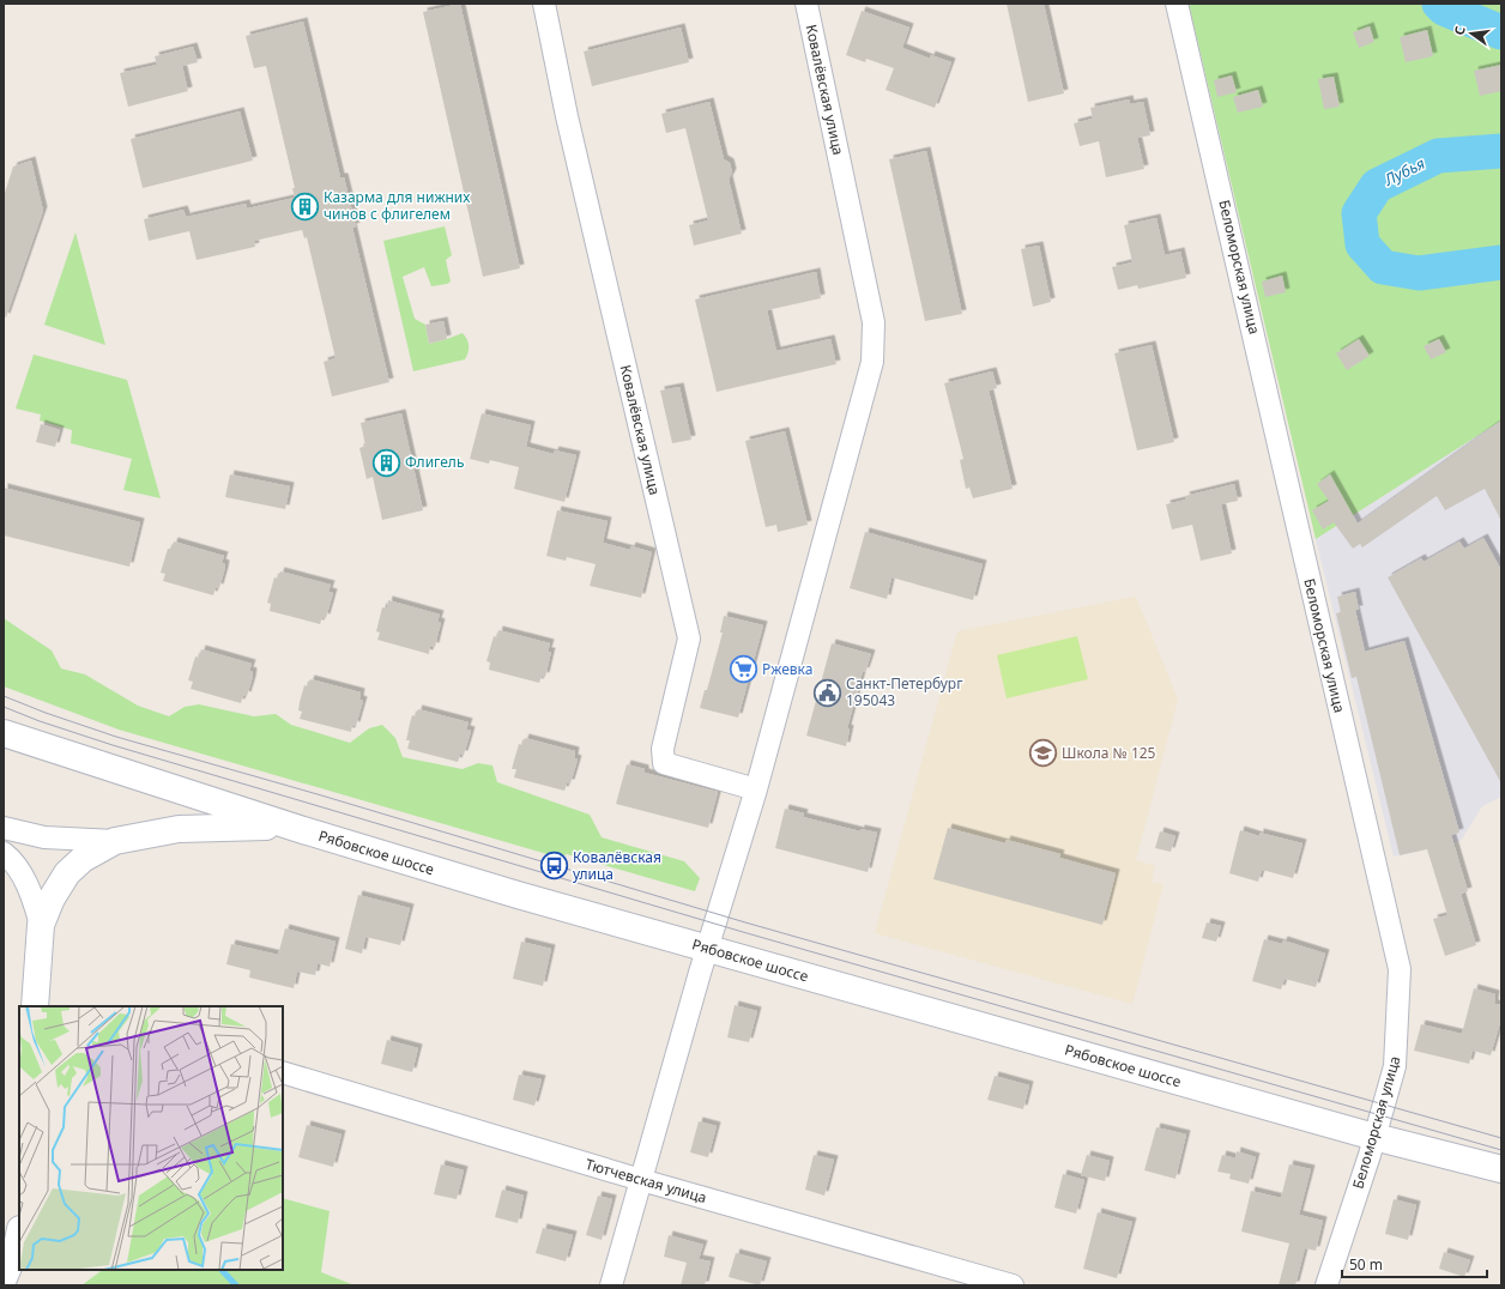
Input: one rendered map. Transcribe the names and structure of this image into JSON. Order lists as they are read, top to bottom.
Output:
{
  "streets": {
    "main road": ["Рябовское шоссе"],
    "street": ["Ковалёвская улица", "Беломорская улица", "Тютчевская улица"]
  },
  "crossings": [
    ["Ковалёвская улица", "Рябовское шоссе"],
    ["Ковалёвская улица", "Тютчевская улица"],
    ["Беломорская улица", "Рябовское шоссе"]
  ],
  "water": ["Лубья"],
  "places": {
    "building": ["Казарма для нижних чинов с флигелем", "Флигель"],
    "supermarket": ["Ржевка"],
    "public building": ["Санкт-Петербург 195043"],
    "school or university": ["Школа № 125"],
    "bus stop": ["Ковалёвская улица"]
  },
  "scale_bar": "50 m",
  "north": "left"
}
